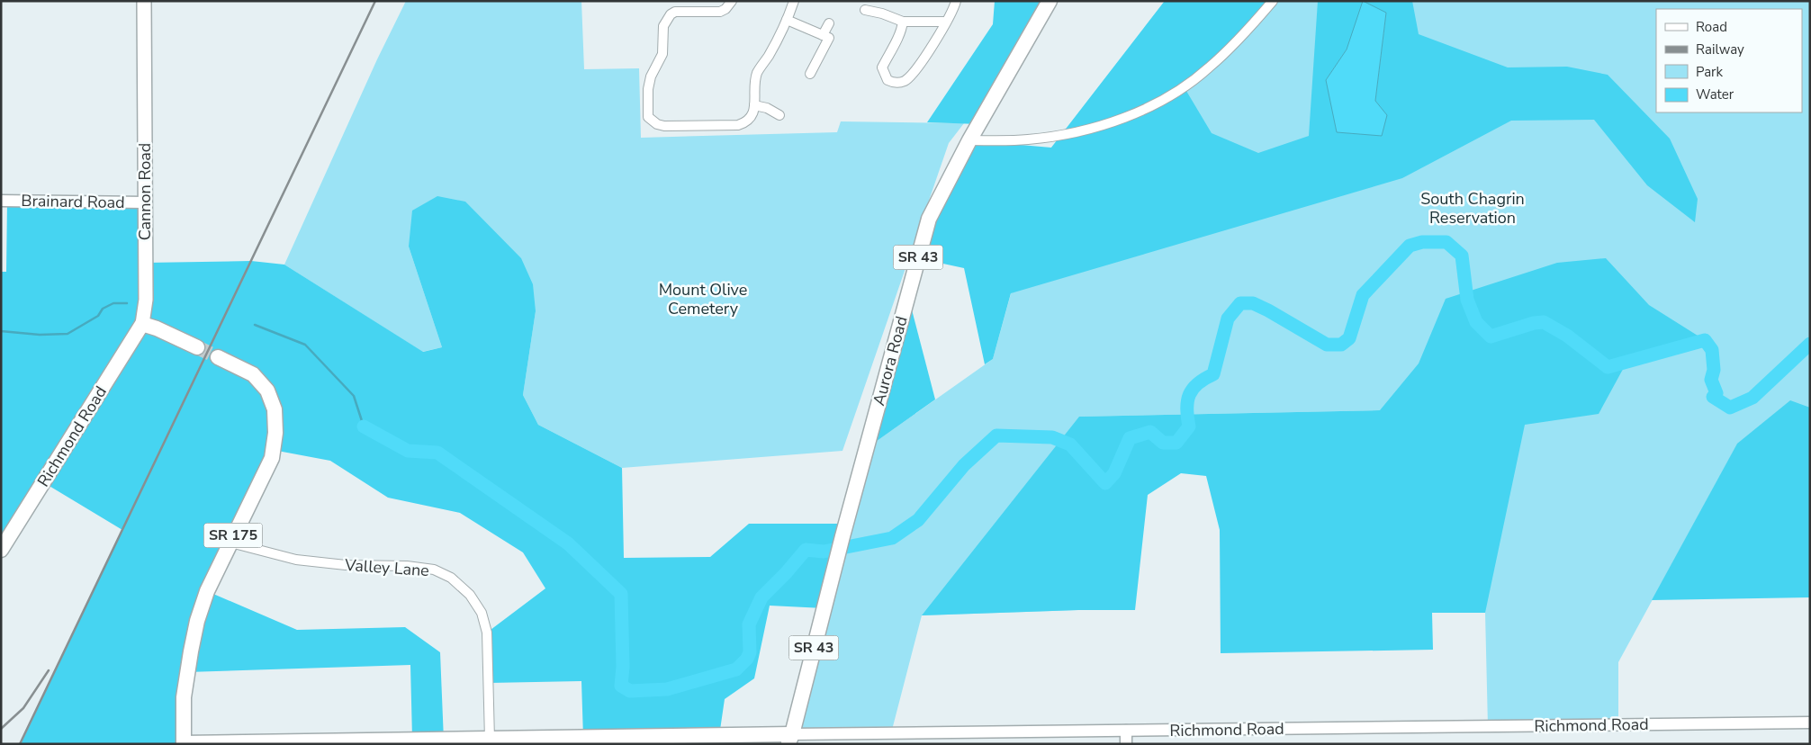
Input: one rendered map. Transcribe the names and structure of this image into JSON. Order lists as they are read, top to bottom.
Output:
{
  "streets": {
    "main road": [
      "Cannon Road",
      "SR 43",
      "Aurora Road",
      "Richmond Road",
      "SR 175"
    ],
    "street": ["Brainard Road", "Valley Lane"]
  },
  "crossings": [
    ["Cannon Road", "Brainard Road"],
    ["Cannon Road", "Richmond Road"],
    ["Aurora Road", "Richmond Road"],
    ["Richmond Road", "SR 175"],
    ["Richmond Road", "Valley Lane"],
    ["SR 175", "Valley Lane"]
  ],
  "parks": ["South Chagrin Reservation", "Mount Olive Cemetery"],
  "legend": [
    "Road",
    "Railway",
    "Park",
    "Water"
  ]
}
